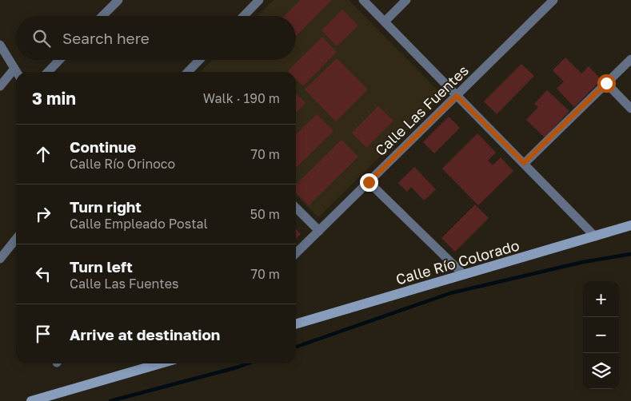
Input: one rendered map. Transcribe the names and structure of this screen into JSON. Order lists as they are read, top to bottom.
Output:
{
  "streets": {
    "street": ["Calle Las Fuentes", "Calle Río Colorado"]
  },
  "page": {
    "search": "Search here",
    "heading": ["3 min", "Walk · 190 m"],
    "list": [
      ["Continue", "Calle Río Orinoco", "70 m"],
      ["Turn right", "Calle Empleado Postal", "50 m"],
      ["Turn left", "Calle Las Fuentes", "70 m"],
      "Arrive at destination"
    ],
    "map_buttons": ["+", "−"]
  }
}
